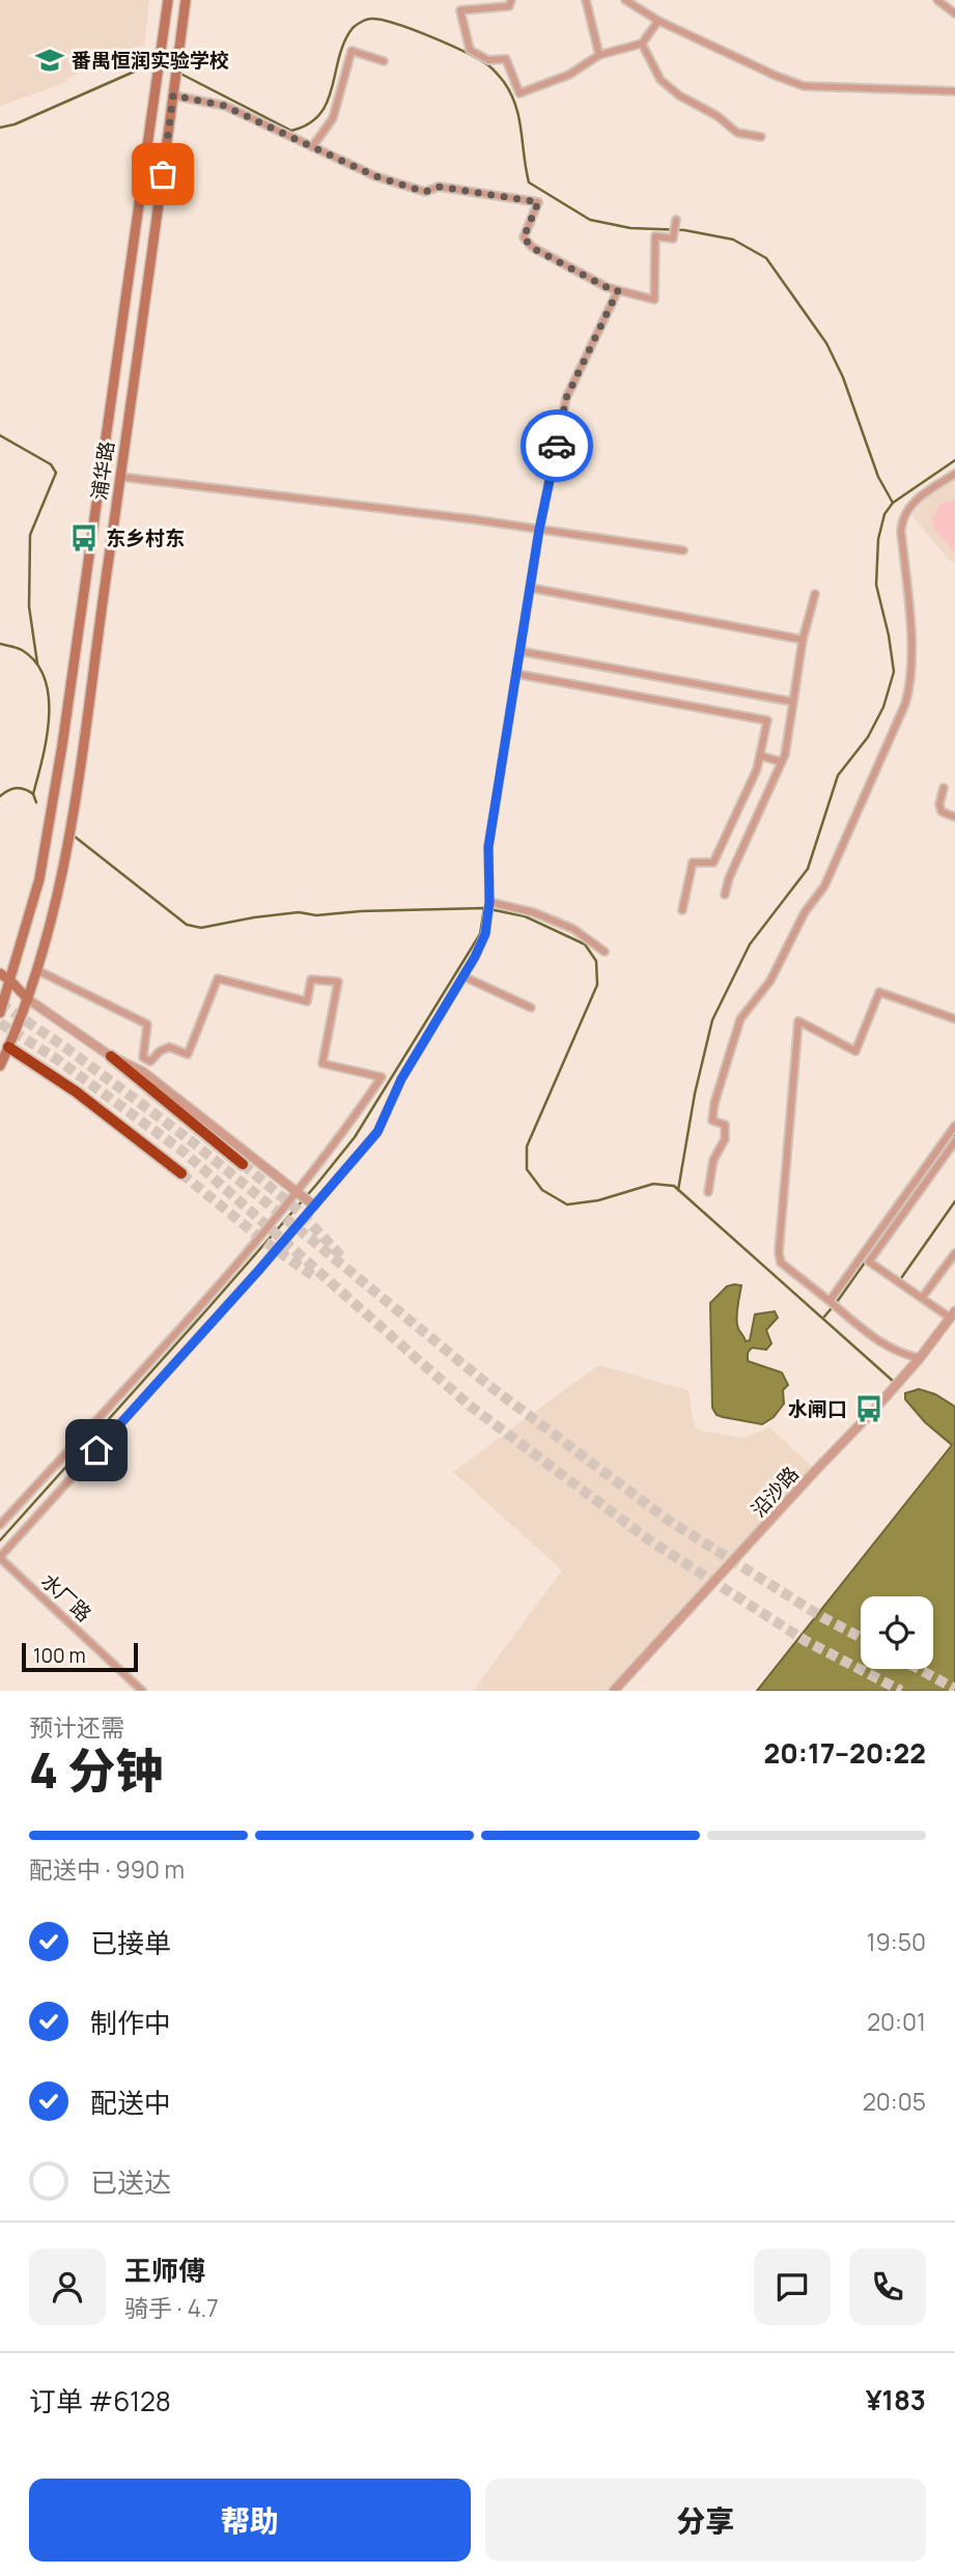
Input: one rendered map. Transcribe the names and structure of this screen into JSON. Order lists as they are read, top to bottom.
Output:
{
  "streets": {
    "main road": ["浦华路"],
    "street": ["沿沙路", "水厂路"]
  },
  "places": {
    "school or university": ["番禺恒润实验学校"],
    "bus stop": ["东乡村东", "水闸口"]
  },
  "scale_bar": "100 m",
  "page": {
    "scale": "100 m",
    "heading": ["4 分钟", "预计还需", "20:17–20:22"],
    "panel": [
      "王师傅",
      "骑手 · 4.7",
      "订单 #6128",
      "¥183"
    ],
    "bar": "配送中 · 990 m",
    "list": [
      ["已接单", "19:50"],
      ["制作中", "20:01"],
      ["配送中", "20:05"],
      "已送达"
    ],
    "buttons": ["帮助", "分享"]
  }
}
